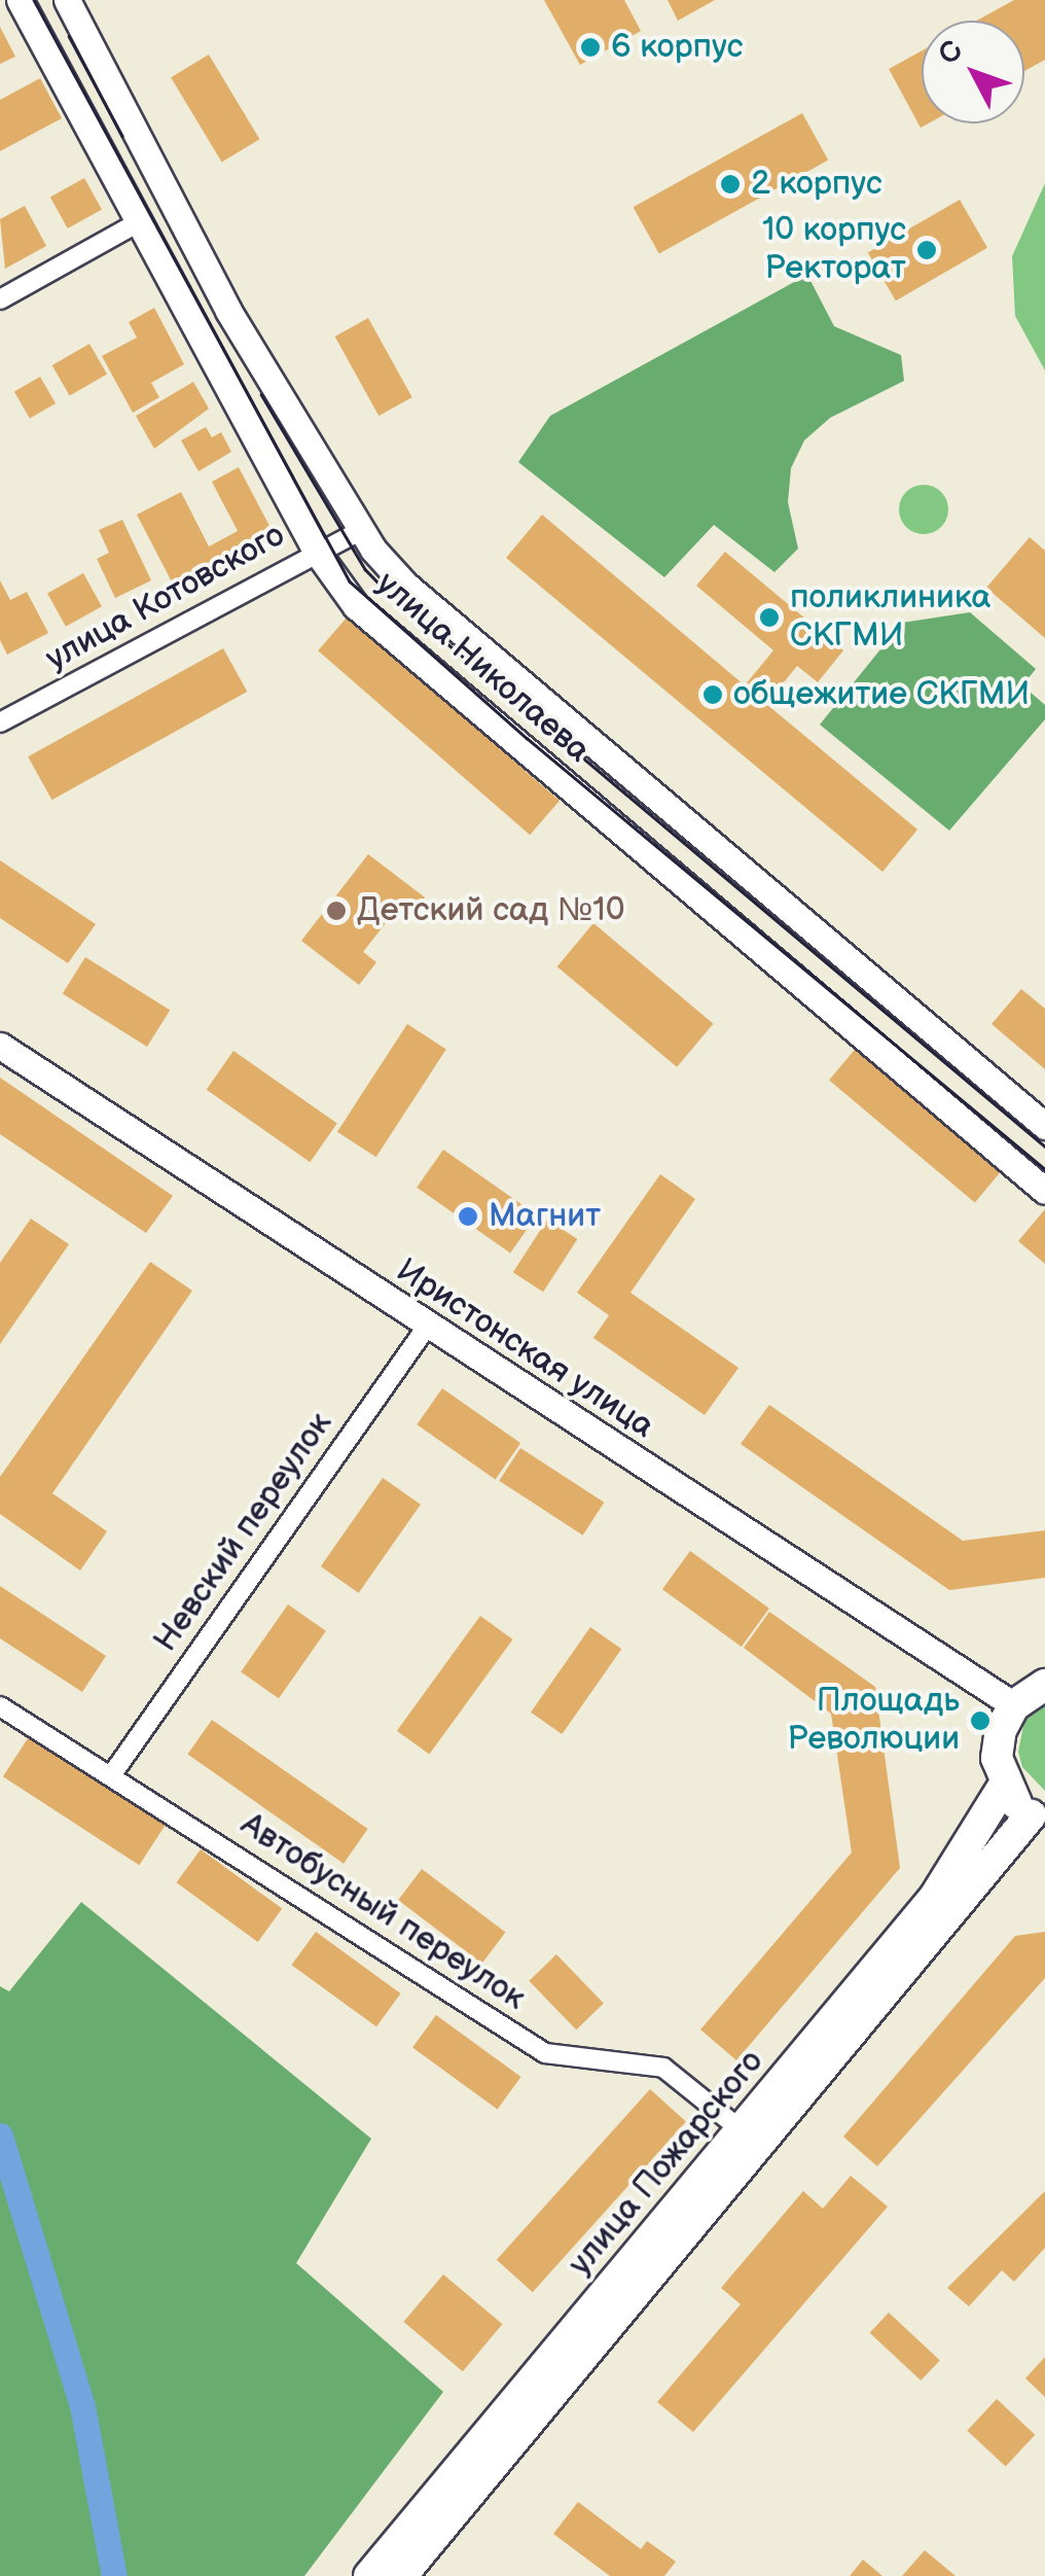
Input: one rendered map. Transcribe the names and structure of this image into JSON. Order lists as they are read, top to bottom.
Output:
{
  "streets": {
    "main road": ["улица Пожарского"],
    "street": [
      "улица Котовского",
      "улица Николаева",
      "Иристонская улица",
      "Невский переулок",
      "Автобусный переулок"
    ]
  },
  "crossings": [
    ["улица Котовского", "улица Николаева"],
    ["Иристонская улица", "Невский переулок"],
    ["Невский переулок", "Автобусный переулок"],
    ["Автобусный переулок", "улица Пожарского"]
  ],
  "places": [
    "6 корпус",
    "2 корпус",
    "10 корпус Ректорат",
    "поликлиника СКГМИ",
    "общежитие СКГМИ",
    "Детский сад №10",
    "Магнит",
    "Площадь Революции"
  ],
  "north": "top left"
}
